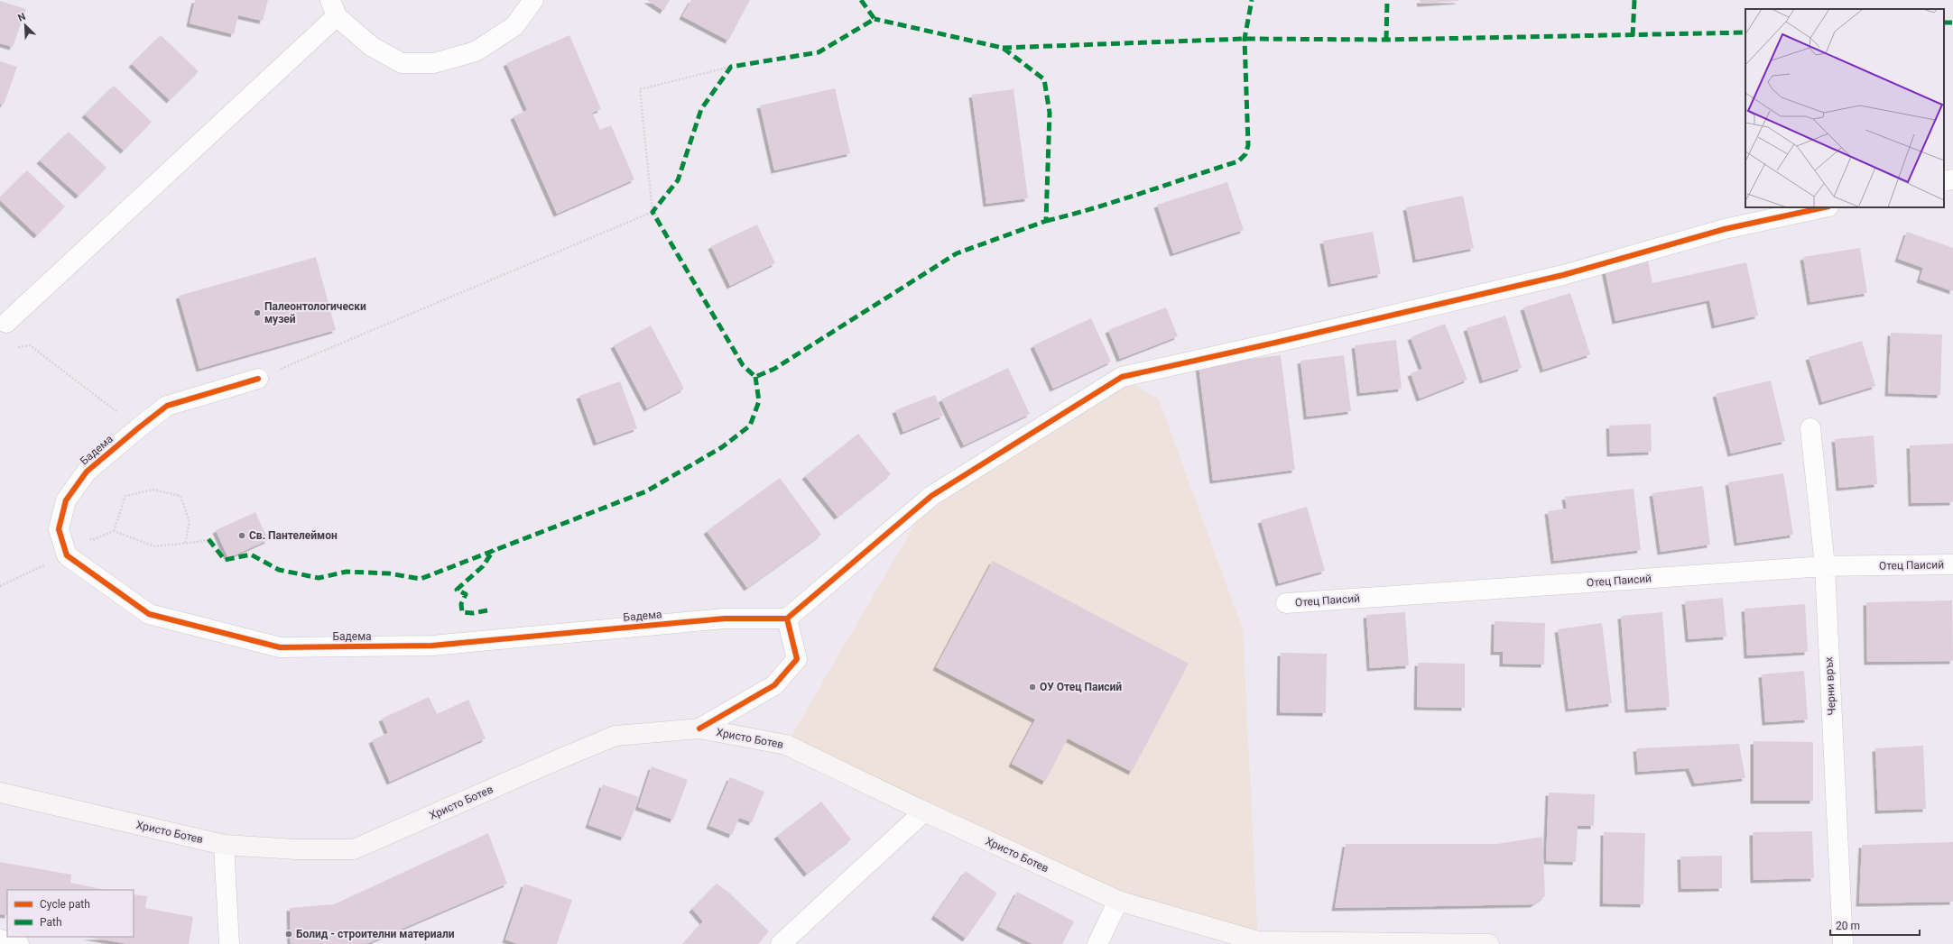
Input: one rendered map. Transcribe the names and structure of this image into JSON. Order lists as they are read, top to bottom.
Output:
{
  "streets": {
    "main road": ["Христо Ботев"],
    "street": ["Бадема", "Отец Паисий", "Черни връх"]
  },
  "crossings": [
    ["Отец Паисий", "Черни връх"]
  ],
  "places": [
    "Палеонтологически музей",
    "Св. Пантелеймон",
    "ОУ Отец Паисий",
    "Болид - строителни материали"
  ],
  "legend": ["Cycle path", "Path"],
  "scale_bar": "20 m",
  "north": "top left"
}
